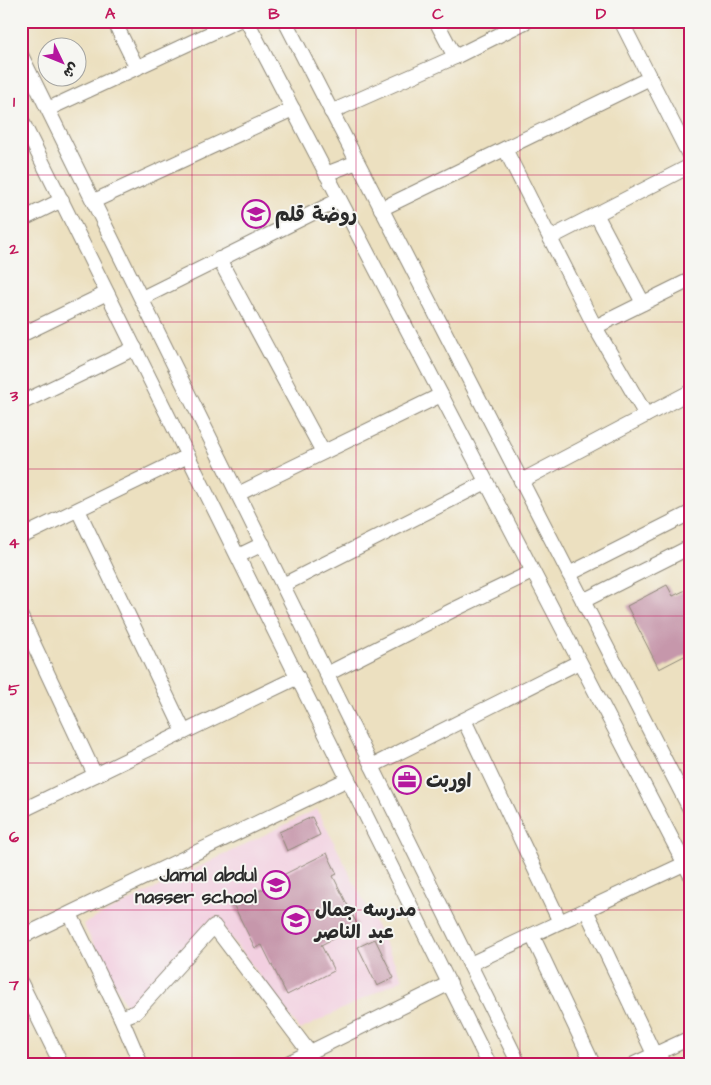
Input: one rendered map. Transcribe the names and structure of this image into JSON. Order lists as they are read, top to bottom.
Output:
{
  "places": {
    "school or university": ["روضة قلم", "Jamal abdul nasser school", "مدرسه جمال عبد الناصر"],
    "office": ["اوربت"]
  },
  "north": "bottom right",
  "grid": {
    "columns": [
      "A",
      "B",
      "C",
      "D"
    ],
    "rows": [
      "1",
      "2",
      "3",
      "4",
      "5",
      "6",
      "7"
    ]
  }
}
